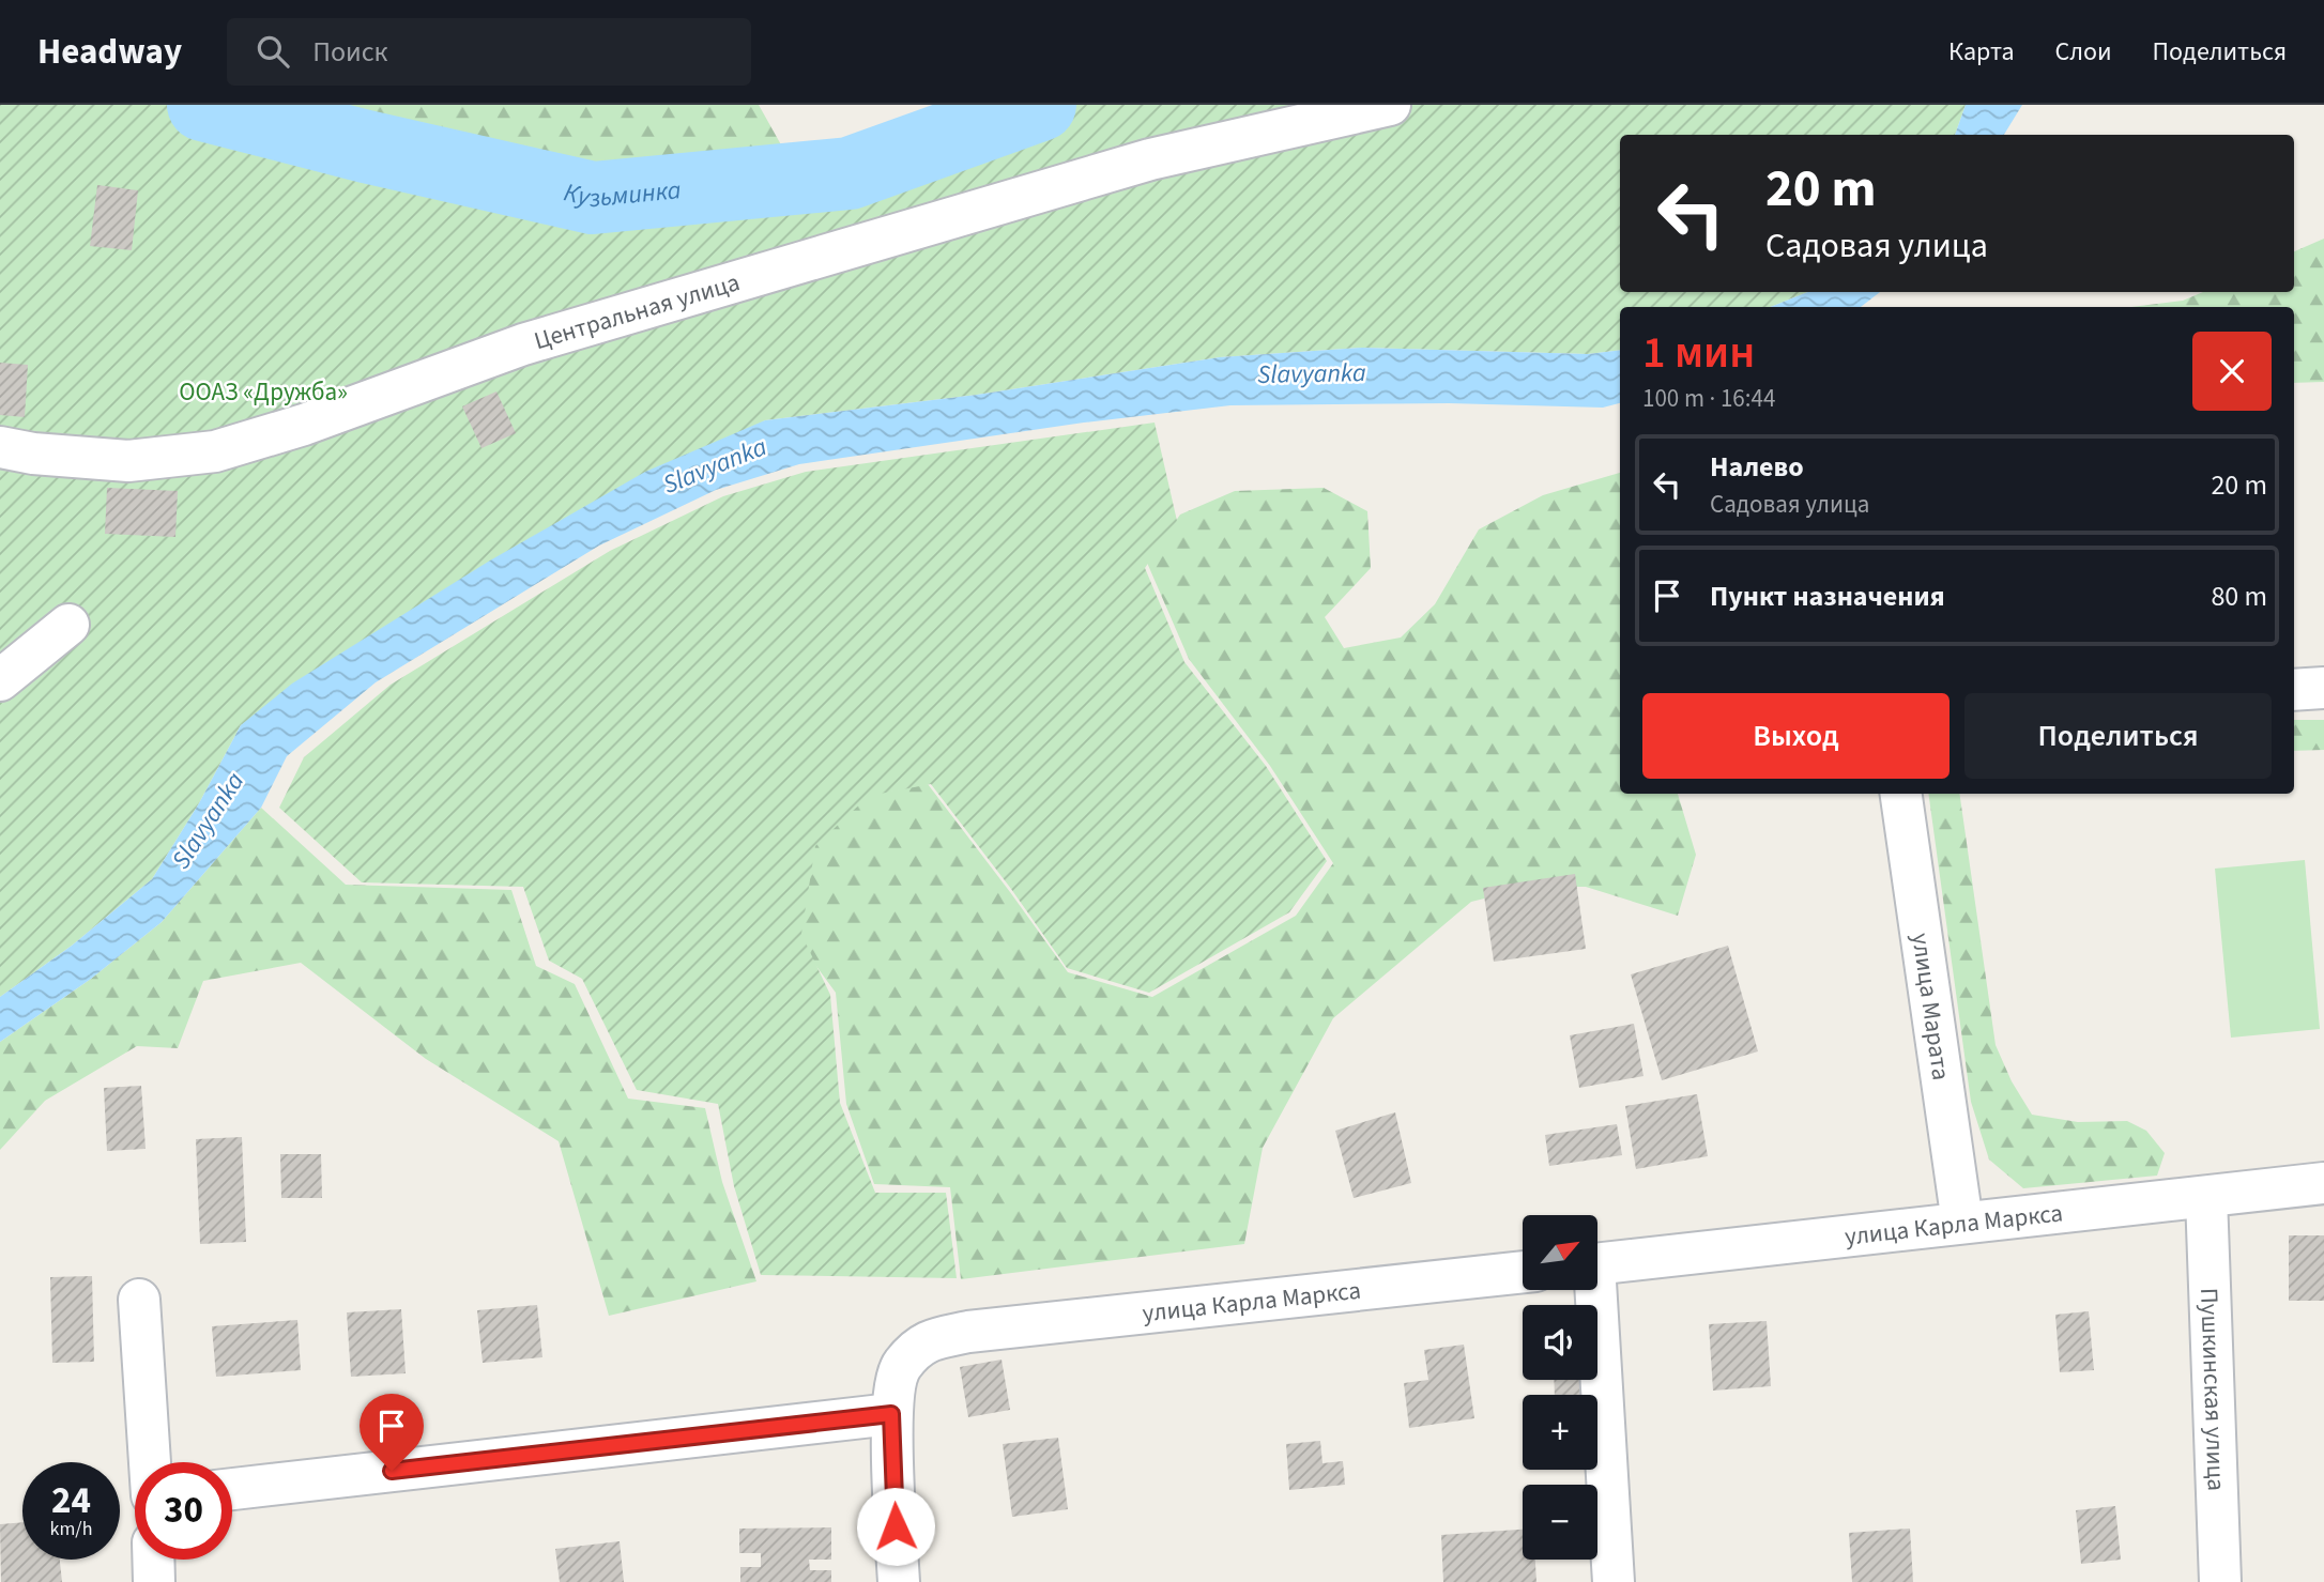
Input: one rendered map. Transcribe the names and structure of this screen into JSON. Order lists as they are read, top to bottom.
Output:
{
  "streets": {
    "street": [
      "Центральная улица",
      "улица Марата",
      "улица Карла Маркса",
      "Пушкинская улица"
    ]
  },
  "crossings": [
    ["улица Марата", "улица Карла Маркса"],
    ["улица Карла Маркса", "Пушкинская улица"]
  ],
  "water": ["Кузьминка", "Slavyanka"],
  "parks": ["ООАЗ «Дружба»"],
  "north": "top right",
  "page": {
    "header": "Headway",
    "search": "Поиск",
    "nav": ["Карта", "Слои", "Поделиться"],
    "turn": ["20 m", "Садовая улица"],
    "heading": ["1 мин", "100 m · 16:44"],
    "list": [
      {
        "name": "Налево",
        "note": "Садовая улица",
        "value": "20 m"
      },
      {
        "name": "Пункт назначения",
        "value": "80 m"
      }
    ],
    "buttons": ["Выход", "Поделиться"],
    "map_buttons": ["+", "−"],
    "speed": "24 km/h",
    "limit": "30"
  }
}
